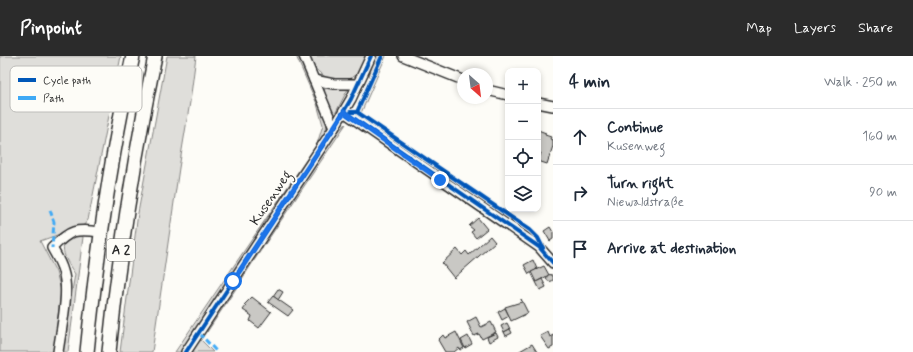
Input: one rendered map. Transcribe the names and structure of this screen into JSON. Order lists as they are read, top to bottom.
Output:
{
  "streets": {
    "highway": ["A 2"],
    "street": ["Kusenweg"]
  },
  "legend": ["Cycle path", "Path"],
  "north": "bottom right",
  "page": {
    "header": "Pinpoint",
    "nav": ["Map", "Layers", "Share"],
    "heading": ["4 min", "Walk · 250 m"],
    "map_buttons": ["+", "−"],
    "list": [
      ["Continue", "Kusenweg", "160 m"],
      ["Turn right", "Niewaldstraße", "90 m"],
      "Arrive at destination"
    ]
  }
}
